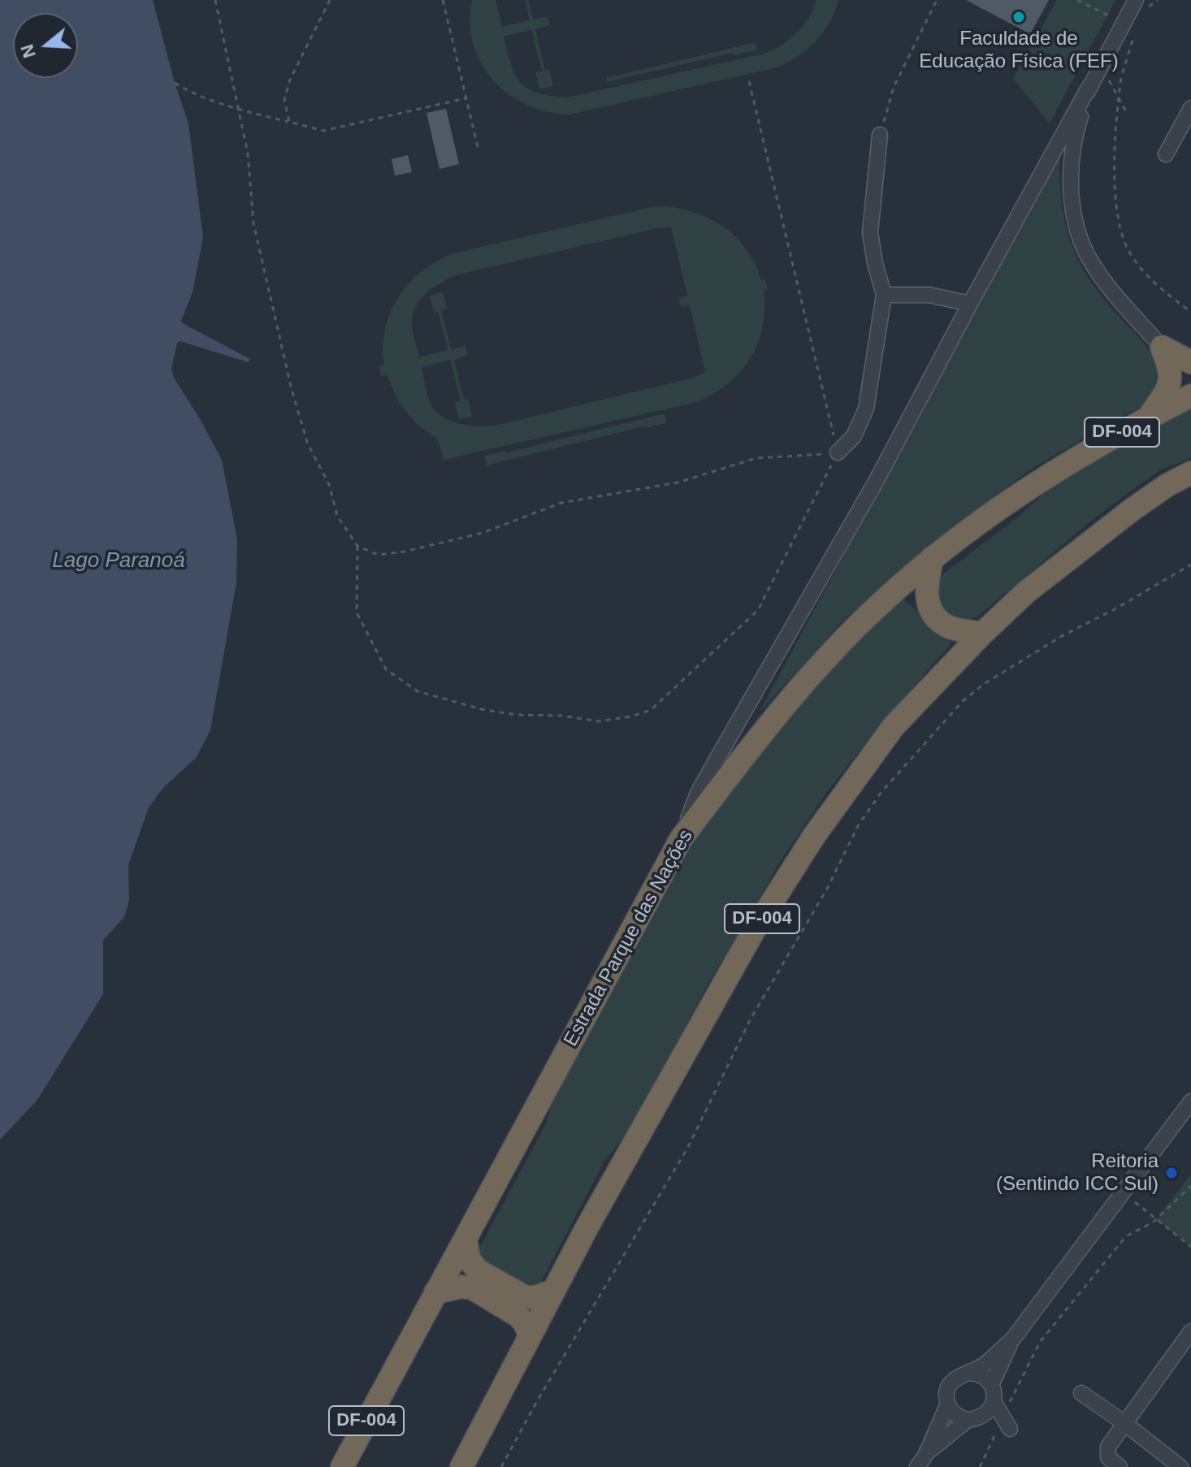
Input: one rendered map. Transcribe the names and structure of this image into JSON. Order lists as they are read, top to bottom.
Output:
{
  "streets": {
    "highway": ["DF-004", "Estrada Parque das Nações"]
  },
  "water": ["Lago Paranoá"],
  "places": ["Faculdade de Educação Física (FEF)", "Reitoria (Sentindo ICC Sul)"],
  "north": "left"
}
